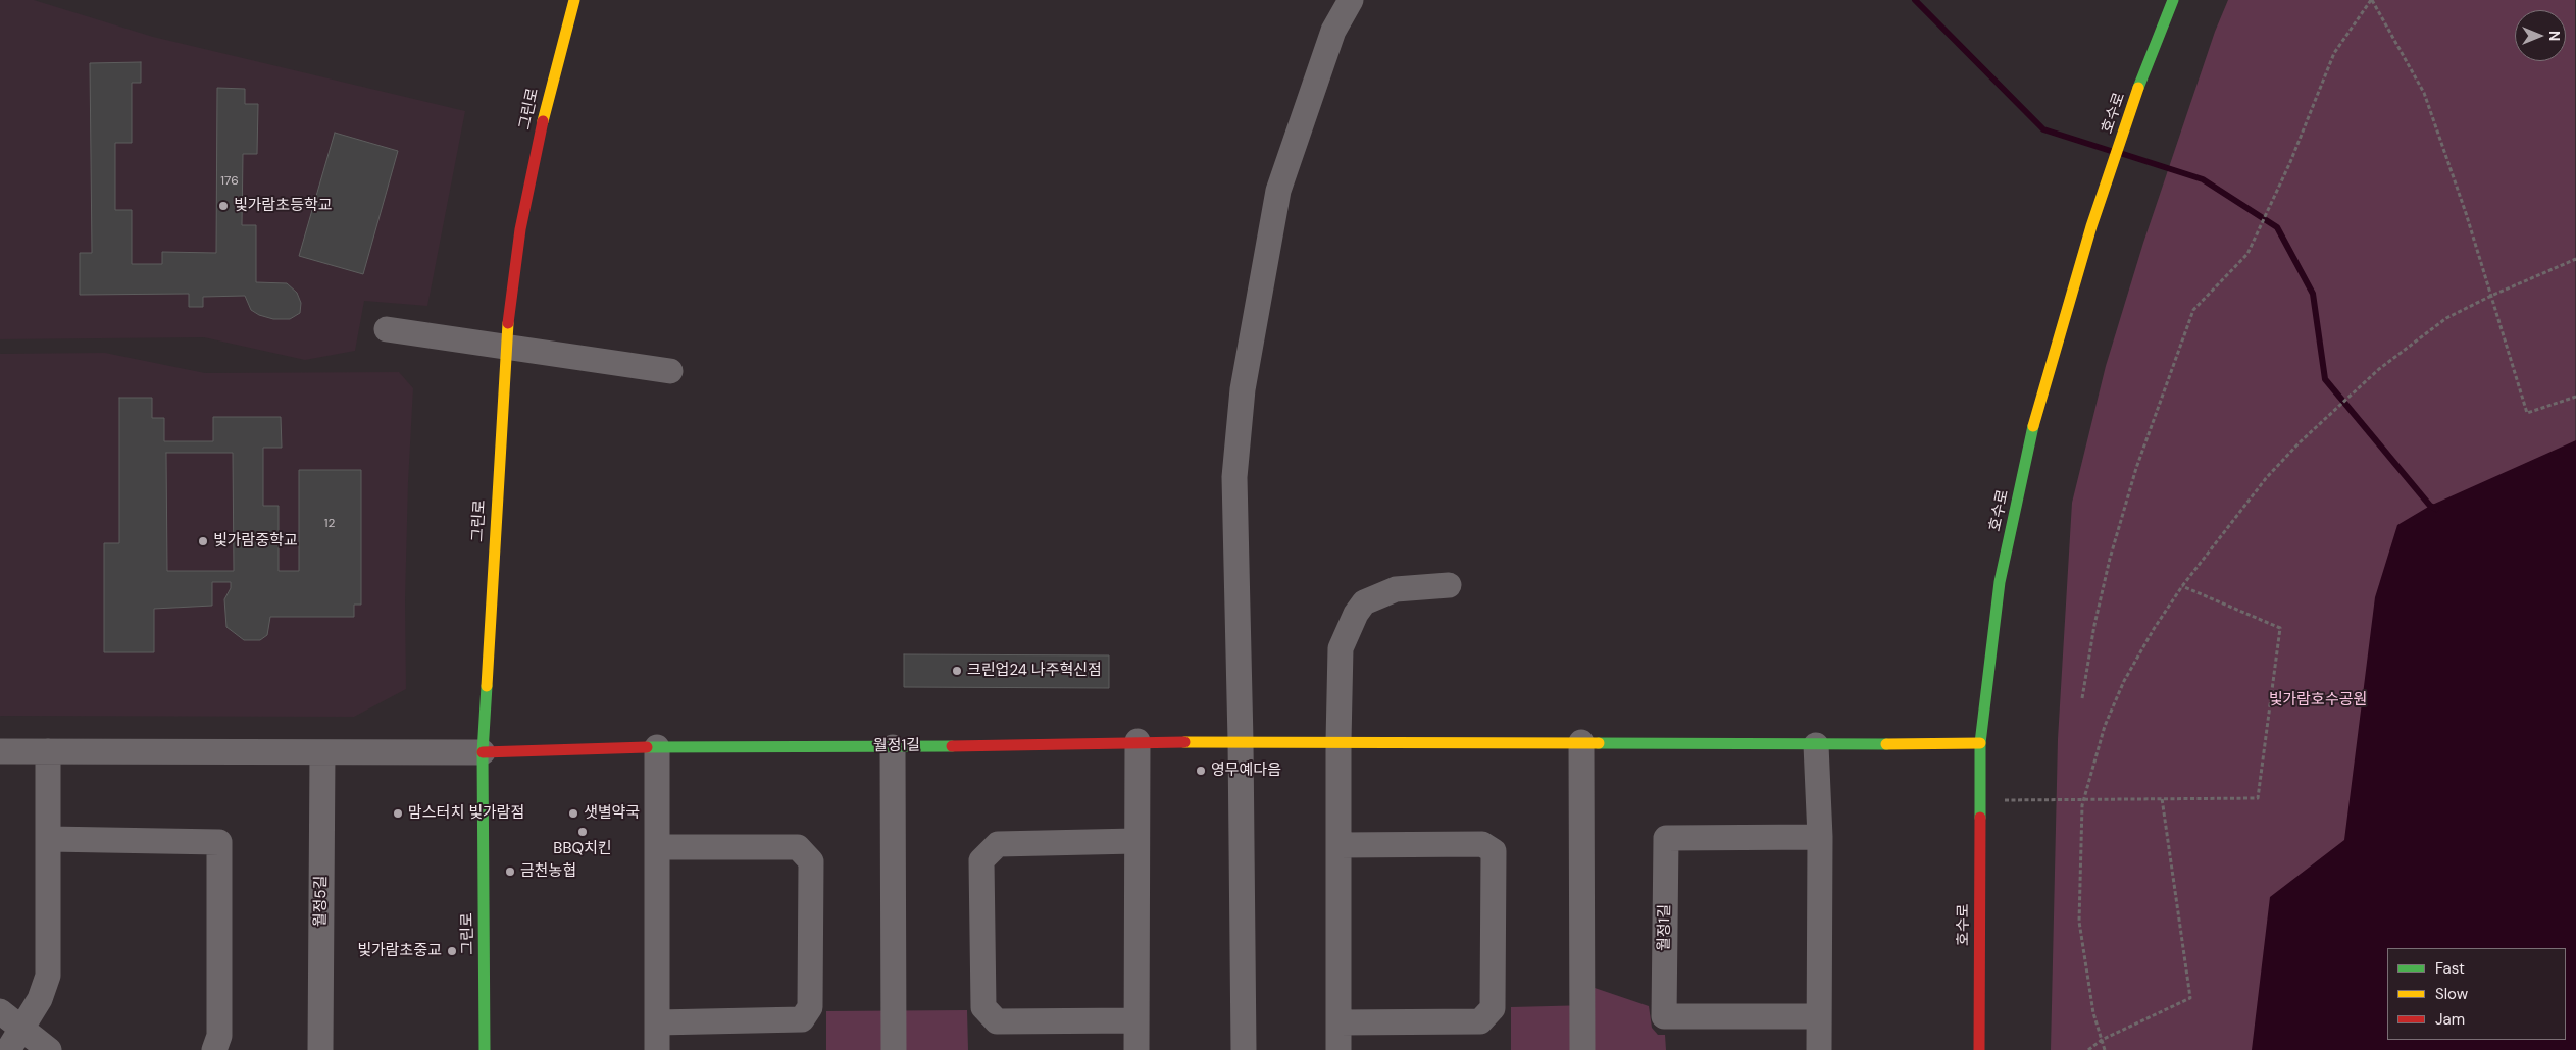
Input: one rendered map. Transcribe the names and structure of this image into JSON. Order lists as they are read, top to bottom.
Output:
{
  "streets": {
    "street": [
      "그린로",
      "호수로",
      "월정1길",
      "월정5길"
    ]
  },
  "crossings": [
    ["그린로", "월정1길"],
    ["호수로", "월정1길"]
  ],
  "parks": ["빛가람호수공원"],
  "places": [
    "빛가람초등학교",
    "빛가람중학교",
    "크린업24 나주혁신점",
    "영무예다음",
    "맘스터치 빛가람점",
    "샛별약국",
    "BBQ치킨",
    "금천농협",
    "빛가람초중교"
  ],
  "house_numbers": ["176", "12"],
  "legend": ["Fast", "Slow", "Jam"],
  "north": "right"
}
